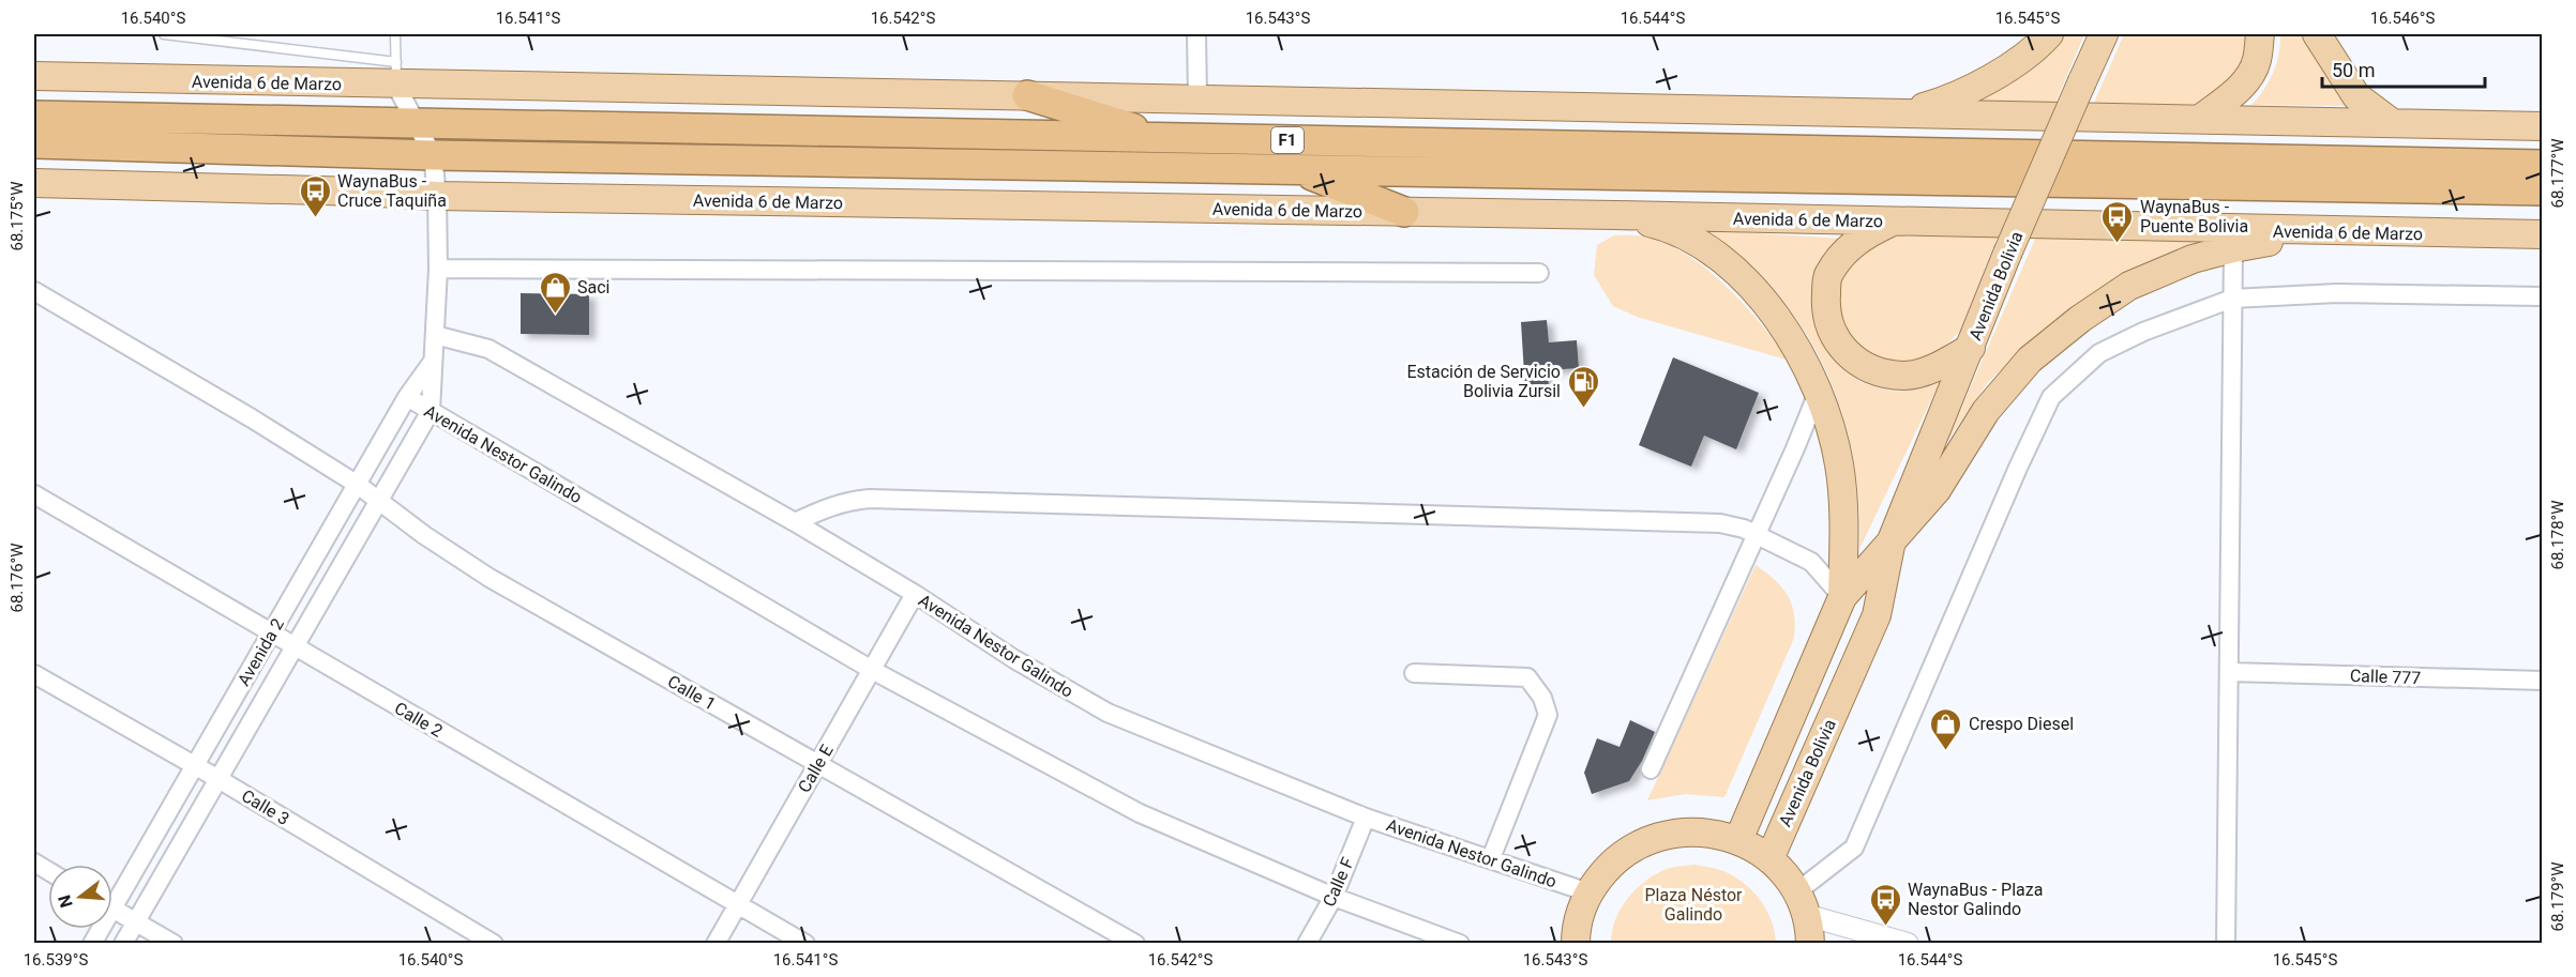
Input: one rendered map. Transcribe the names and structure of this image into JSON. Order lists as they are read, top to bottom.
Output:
{
  "streets": {
    "highway": ["F1"],
    "main road": ["Avenida 6 de Marzo", "Avenida Bolivia"],
    "street": [
      "Avenida Nestor Galindo",
      "Avenida 2",
      "Calle 777",
      "Calle 1",
      "Calle 2",
      "Calle E",
      "Calle 3",
      "Calle F"
    ]
  },
  "crossings": [
    ["Avenida 6 de Marzo", "Avenida 2"],
    ["F1", "Avenida 2"],
    ["Avenida Nestor Galindo", "Avenida 2"],
    ["Avenida Nestor Galindo", "Calle E"],
    ["Avenida Nestor Galindo", "Calle F"],
    ["Avenida 2", "Calle 1"],
    ["Avenida 2", "Calle 2"],
    ["Avenida 2", "Calle 3"],
    ["Calle 1", "Calle E"],
    ["Calle 2", "Calle E"]
  ],
  "parks": ["Plaza Néstor Galindo"],
  "places": {
    "bus stop": ["WaynaBus - Cruce Taquiña", "WaynaBus - Puente Bolivia", "WaynaBus - Plaza Nestor Galindo"],
    "shop": ["Saci", "Crespo Diesel"],
    "fuel station": ["Estación de Servicio Bolivia Zursil"]
  },
  "scale_bar": "50 m",
  "north": "left",
  "coordinates": [
    "16.540°S",
    "16.541°S",
    "16.542°S",
    "16.543°S",
    "16.544°S",
    "16.545°S",
    "16.546°S",
    "68.177°W",
    "68.175°W",
    "68.178°W",
    "68.176°W",
    "68.179°W",
    "16.539°S"
  ]
}
